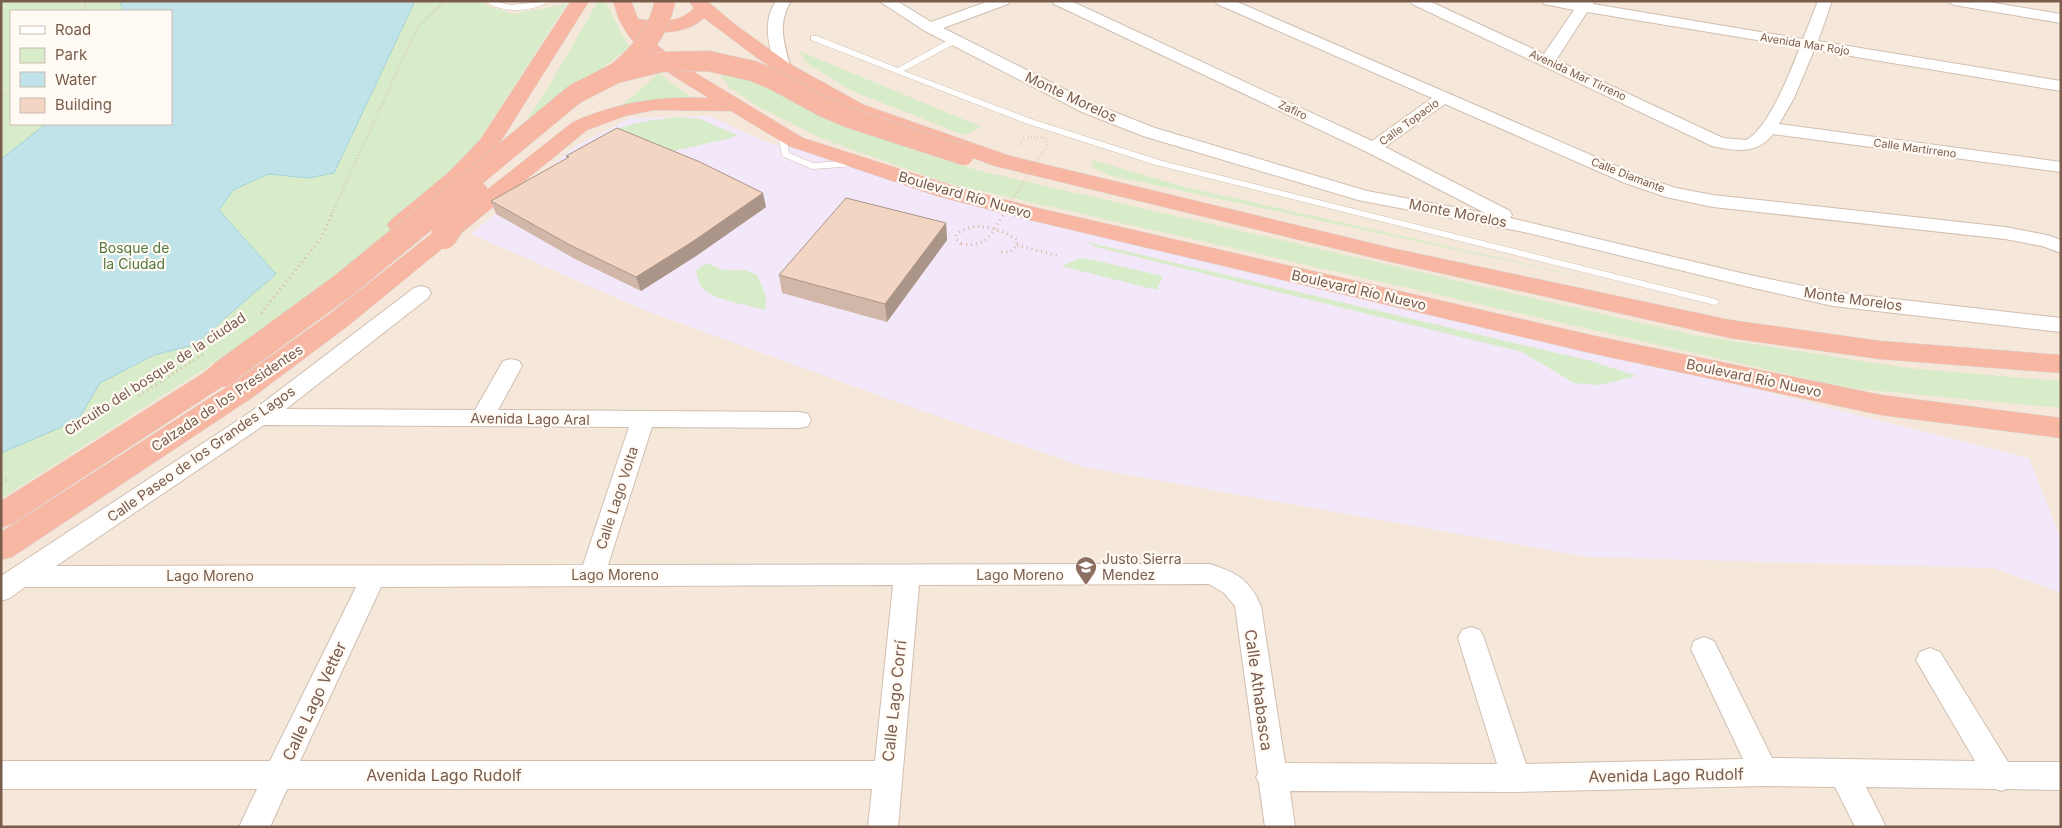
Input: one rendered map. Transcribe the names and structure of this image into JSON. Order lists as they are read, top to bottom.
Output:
{
  "streets": {
    "highway": ["Boulevard Río Nuevo", "Calzada de los Presidentes"],
    "street": [
      "Avenida Mar Rojo",
      "Avenida Mar Tirreno",
      "Monte Morelos",
      "Zafiro",
      "Calle Topacio",
      "Calle Martirreno",
      "Calle Diamante",
      "Avenida Lago Aral",
      "Calle Paseo de los Grandes Lagos",
      "Calle Lago Volta",
      "Lago Moreno",
      "Calle Athabasca",
      "Calle Lago Vetter",
      "Calle Lago Corrí",
      "Avenida Lago Rudolf"
    ],
    "path": ["Circuito del bosque de la ciudad"]
  },
  "crossings": [
    ["Avenida Mar Tirreno", "Calle Martirreno"],
    ["Monte Morelos", "Zafiro"],
    ["Zafiro", "Calle Topacio"],
    ["Calle Topacio", "Calle Diamante"],
    ["Boulevard Río Nuevo", "Calzada de los Presidentes"],
    ["Circuito del bosque de la ciudad", "Calzada de los Presidentes"],
    ["Avenida Lago Aral", "Calle Paseo de los Grandes Lagos"],
    ["Avenida Lago Aral", "Calle Lago Volta"],
    ["Calle Paseo de los Grandes Lagos", "Lago Moreno"],
    ["Calle Lago Volta", "Lago Moreno"],
    ["Lago Moreno", "Calle Athabasca"],
    ["Lago Moreno", "Calle Lago Vetter"],
    ["Lago Moreno", "Calle Lago Corrí"],
    ["Calle Athabasca", "Avenida Lago Rudolf"],
    ["Calle Lago Vetter", "Avenida Lago Rudolf"],
    ["Calle Lago Corrí", "Avenida Lago Rudolf"]
  ],
  "parks": ["Bosque de la Ciudad"],
  "places": {
    "school or university": ["Justo Sierra Mendez"]
  },
  "legend": [
    "Road",
    "Park",
    "Water",
    "Building"
  ]
}
